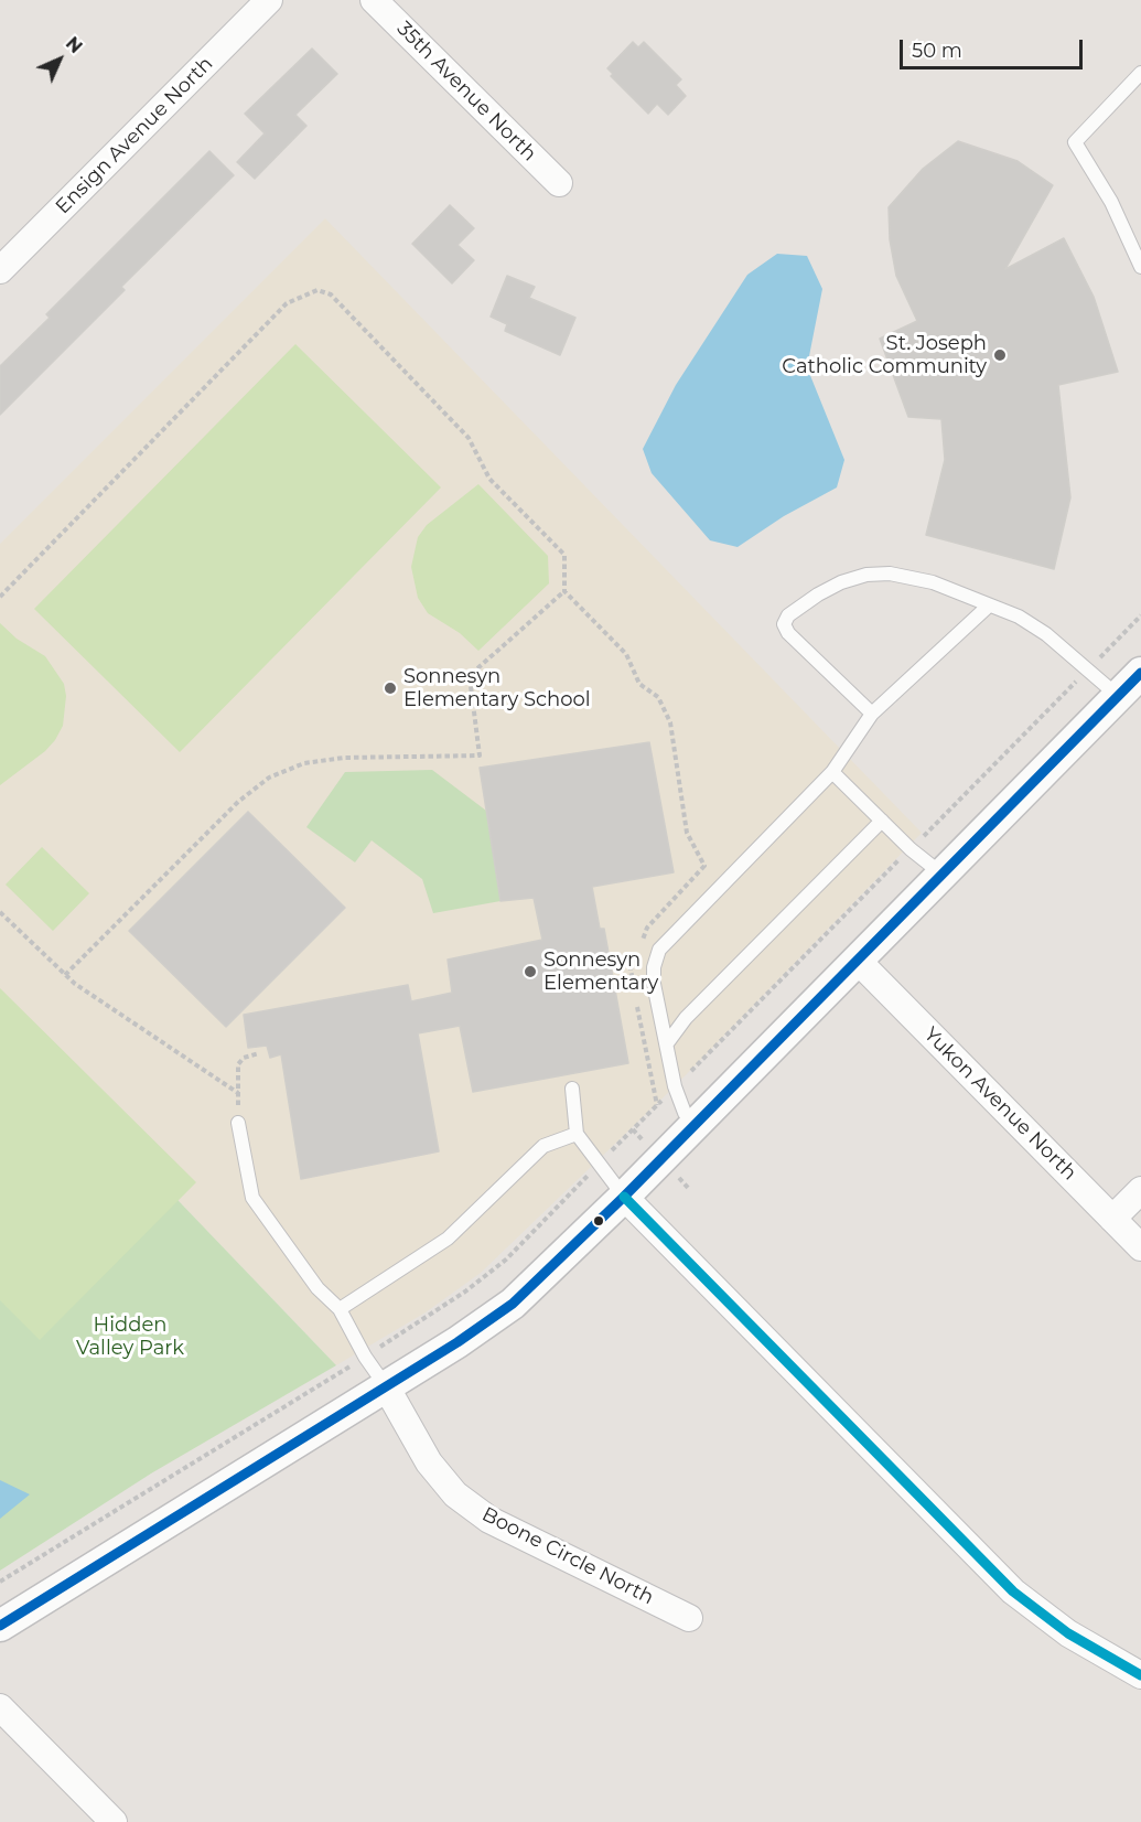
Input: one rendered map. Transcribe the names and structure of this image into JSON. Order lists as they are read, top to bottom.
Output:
{
  "streets": {
    "street": [
      "35th Avenue North",
      "Ensign Avenue North",
      "Yukon Avenue North",
      "Boone Circle North"
    ]
  },
  "parks": ["Hidden Valley Park"],
  "places": ["St. Joseph Catholic Community", "Sonnesyn Elementary School", "Sonnesyn Elementary"],
  "scale_bar": "50 m",
  "north": "top right"
}
